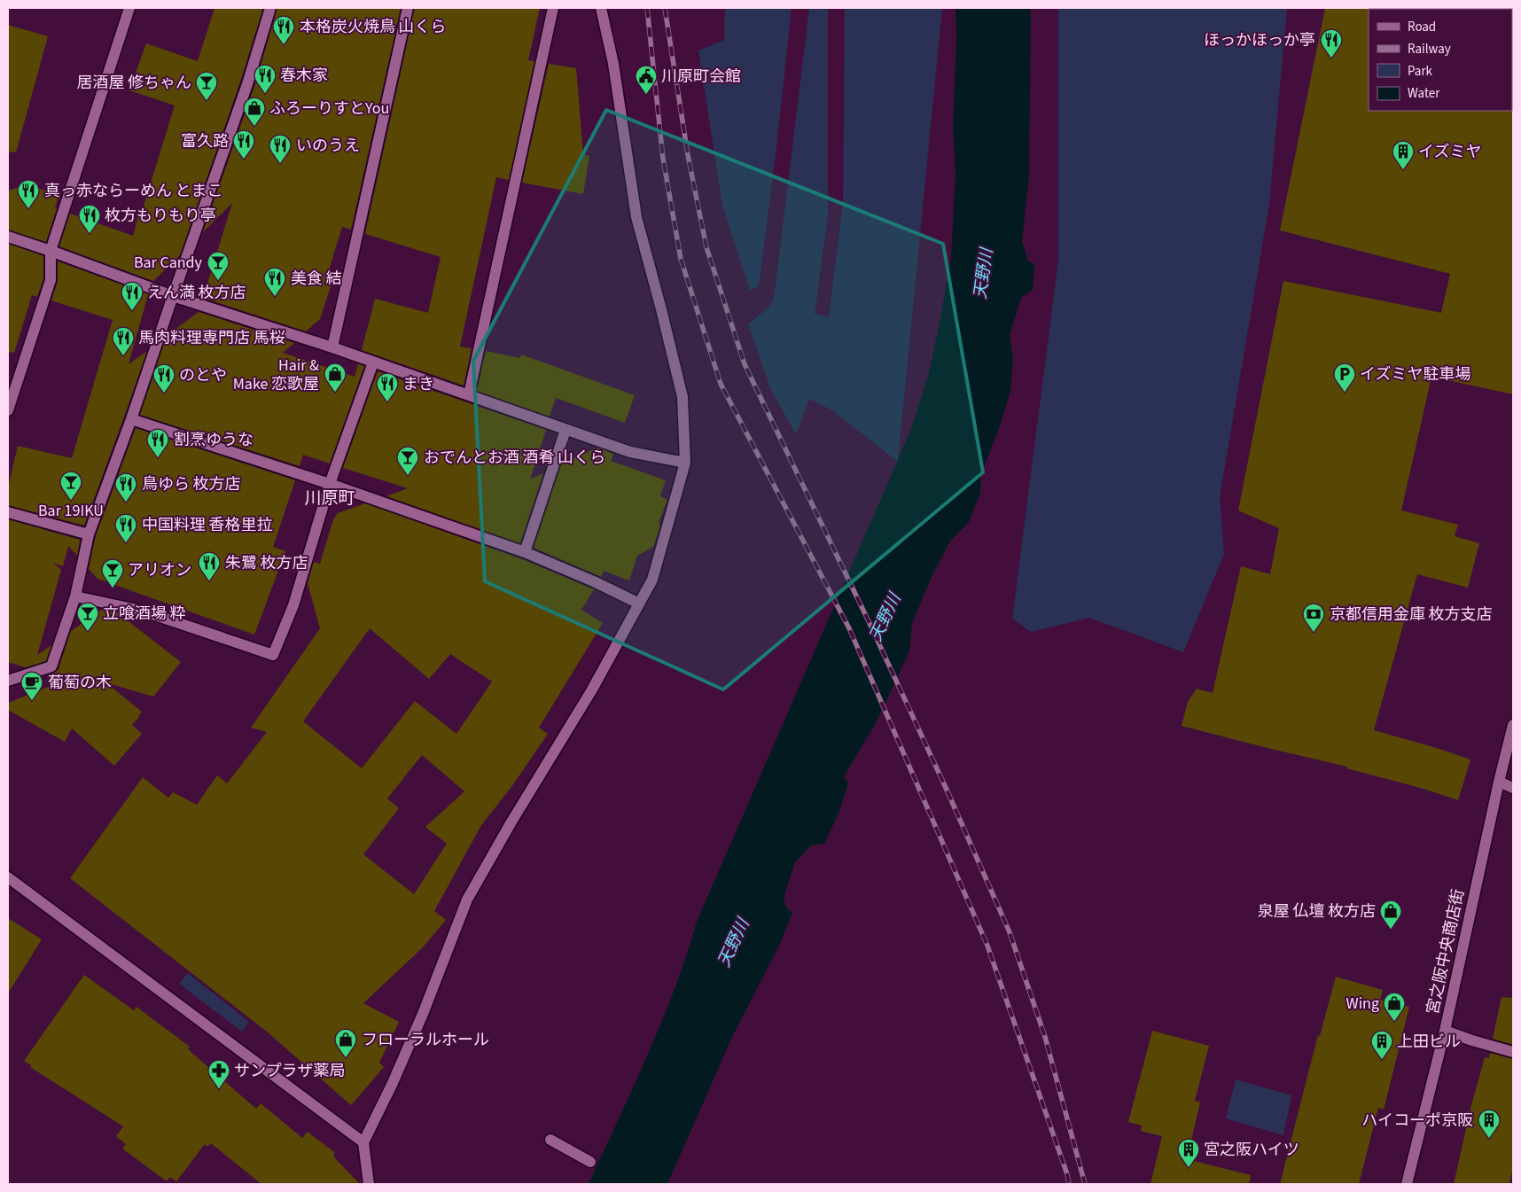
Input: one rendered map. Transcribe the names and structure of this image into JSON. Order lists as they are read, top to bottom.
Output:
{
  "streets": {
    "street": ["宮之阪中央商店街"]
  },
  "districts": ["川原町"],
  "water": ["天野川"],
  "places": {
    "restaurant": [
      "本格炭火焼鳥 山くら",
      "ほっかほっか亭",
      "春木家",
      "富久路",
      "いのうえ",
      "真っ赤ならーめん とまこ",
      "枚方もりもり亭",
      "美食 結",
      "えん満 枚方店",
      "馬肉料理専門店 馬桜",
      "のとや",
      "まき",
      "割烹ゆうな",
      "鳥ゆら 枚方店",
      "中国料理 香格里拉",
      "朱鷺 枚方店"
    ],
    "public building": ["川原町会館"],
    "bar": [
      "居酒屋 修ちゃん",
      "Bar Candy",
      "おでんとお酒 酒肴 山くら",
      "Bar 19IKU",
      "アリオン",
      "立喰酒場 粋"
    ],
    "shop": [
      "ふろーりすとYou",
      "Hair & Make 恋歌屋",
      "泉屋 仏壇 枚方店",
      "Wing",
      "フローラルホール"
    ],
    "building": [
      "イズミヤ",
      "上田ビル",
      "ハイコーポ京阪",
      "宮之阪ハイツ"
    ],
    "parking": ["イズミヤ駐車場"],
    "bank": ["京都信用金庫 枚方支店"],
    "cafe": ["葡萄の木"],
    "pharmacy": ["サンプラザ薬局"]
  },
  "legend": [
    "Road",
    "Railway",
    "Park",
    "Water"
  ]
}
